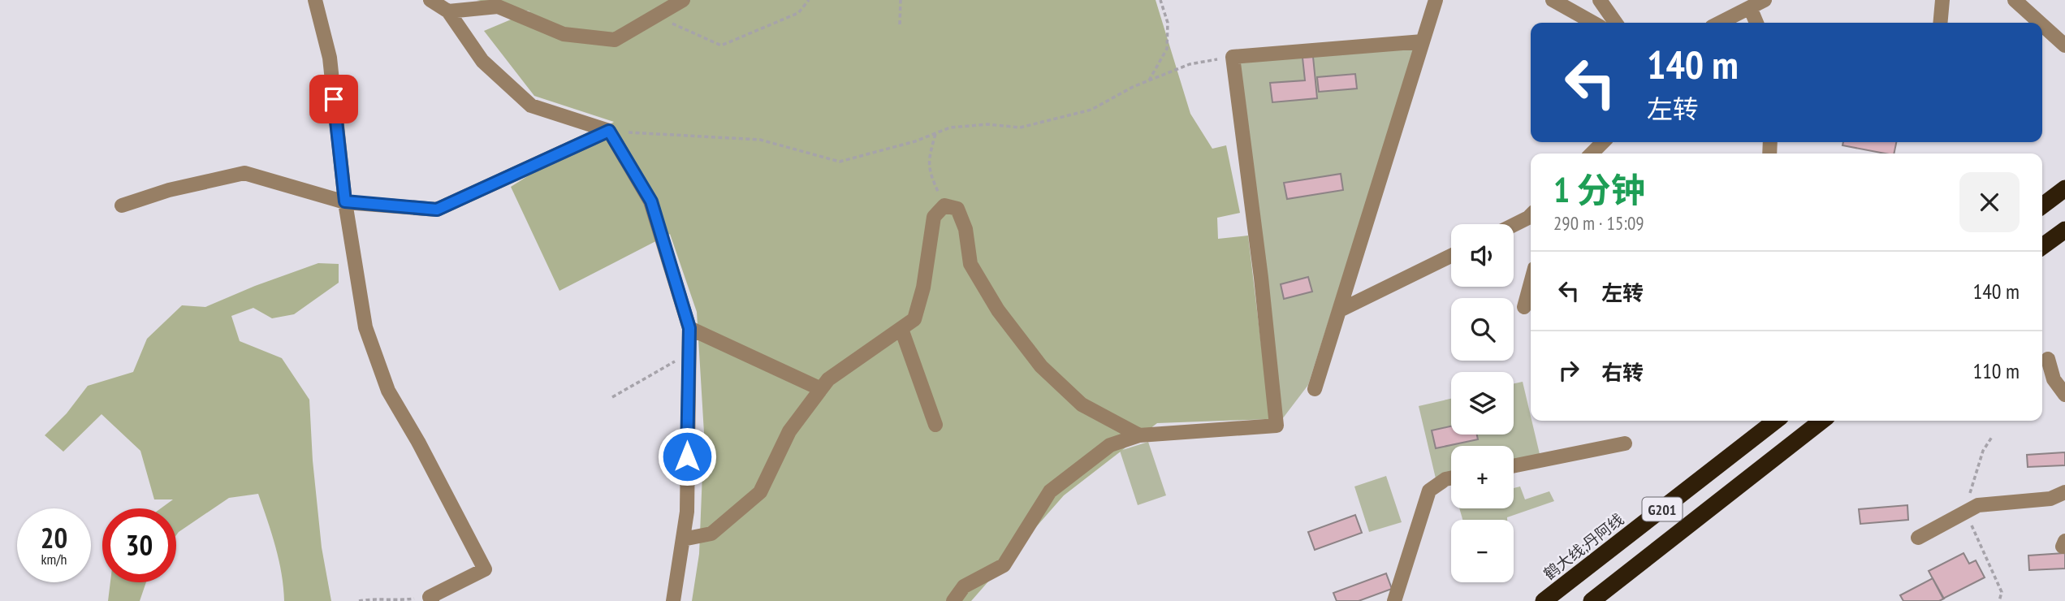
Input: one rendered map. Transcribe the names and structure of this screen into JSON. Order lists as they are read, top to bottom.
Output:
{
  "streets": {
    "highway": ["G201", "鹤大线;丹阿线"]
  },
  "page": {
    "turn": ["140 m", "左转"],
    "heading": ["1 分钟", "290 m · 15:09"],
    "map_buttons": ["+", "−"],
    "list": [
      {
        "name": "左转",
        "value": "140 m"
      },
      {
        "name": "右转",
        "value": "110 m"
      }
    ],
    "speed": "20 km/h",
    "limit": "30"
  }
}
